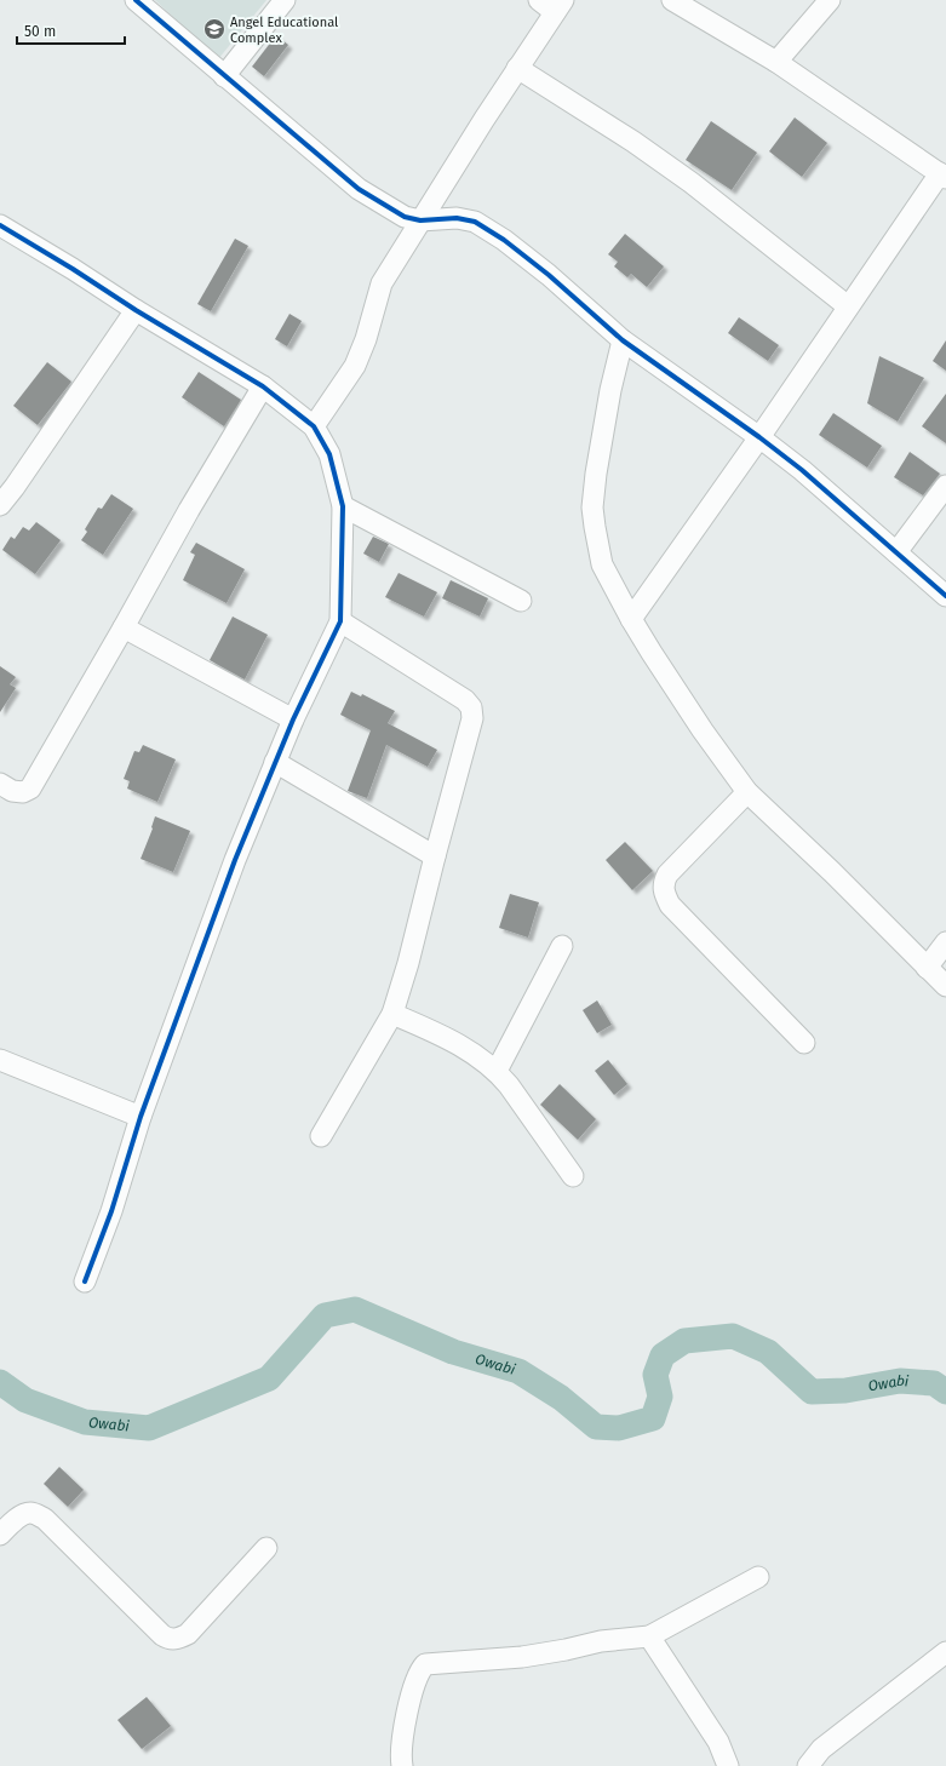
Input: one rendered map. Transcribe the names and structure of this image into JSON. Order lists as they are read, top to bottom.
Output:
{
  "water": ["Owabi"],
  "places": {
    "school or university": ["Angel Educational Complex"]
  },
  "scale_bar": "50 m"
}
